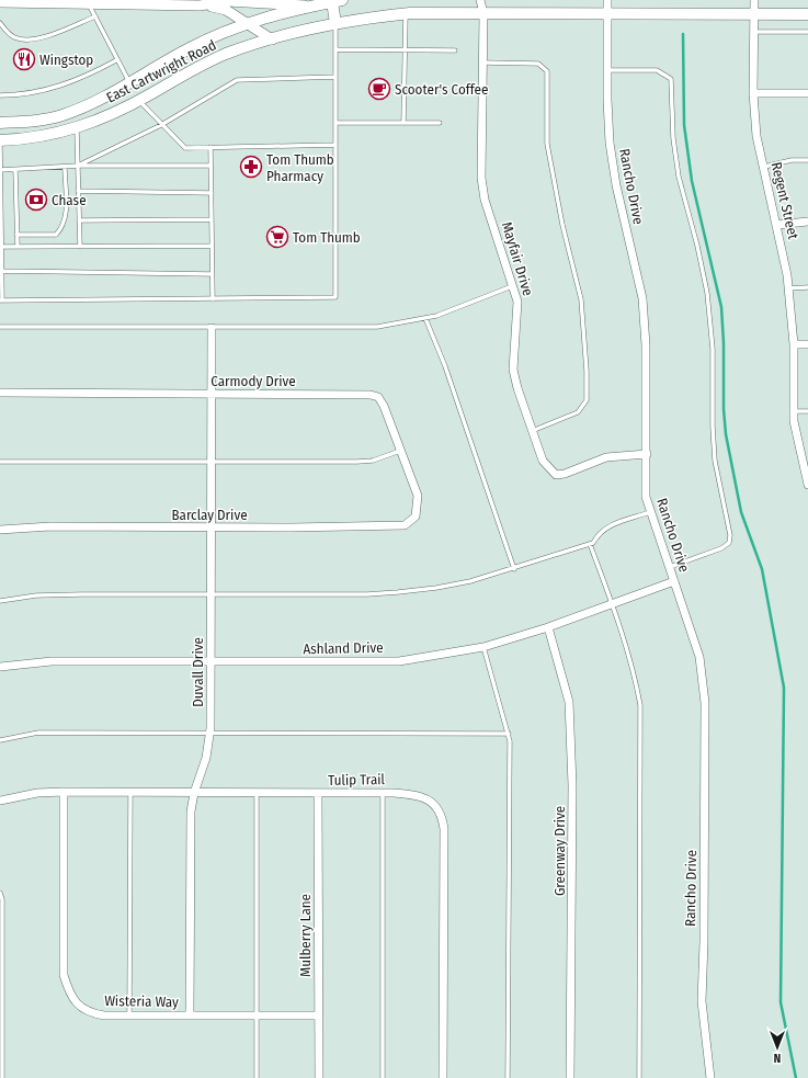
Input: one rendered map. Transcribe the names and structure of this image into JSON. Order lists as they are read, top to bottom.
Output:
{
  "streets": {
    "main road": ["East Cartwright Road"],
    "street": [
      "Rancho Drive",
      "Regent Street",
      "Mayfair Drive",
      "Carmody Drive",
      "Barclay Drive",
      "Ashland Drive",
      "Duvall Drive",
      "Tulip Trail",
      "Greenway Drive",
      "Mulberry Lane",
      "Wisteria Way"
    ]
  },
  "crossings": [
    ["East Cartwright Road", "Rancho Drive"],
    ["East Cartwright Road", "Regent Street"],
    ["East Cartwright Road", "Mayfair Drive"],
    ["Rancho Drive", "Mayfair Drive"],
    ["Rancho Drive", "Ashland Drive"],
    ["Carmody Drive", "Barclay Drive"],
    ["Carmody Drive", "Duvall Drive"],
    ["Barclay Drive", "Duvall Drive"],
    ["Ashland Drive", "Duvall Drive"],
    ["Ashland Drive", "Greenway Drive"],
    ["Duvall Drive", "Tulip Trail"],
    ["Duvall Drive", "Wisteria Way"],
    ["Tulip Trail", "Mulberry Lane"],
    ["Tulip Trail", "Wisteria Way"],
    ["Mulberry Lane", "Wisteria Way"]
  ],
  "places": {
    "restaurant": ["Wingstop"],
    "cafe": ["Scooter's Coffee"],
    "pharmacy": ["Tom Thumb Pharmacy"],
    "bank": ["Chase"],
    "supermarket": ["Tom Thumb"]
  },
  "north": "bottom"
}
